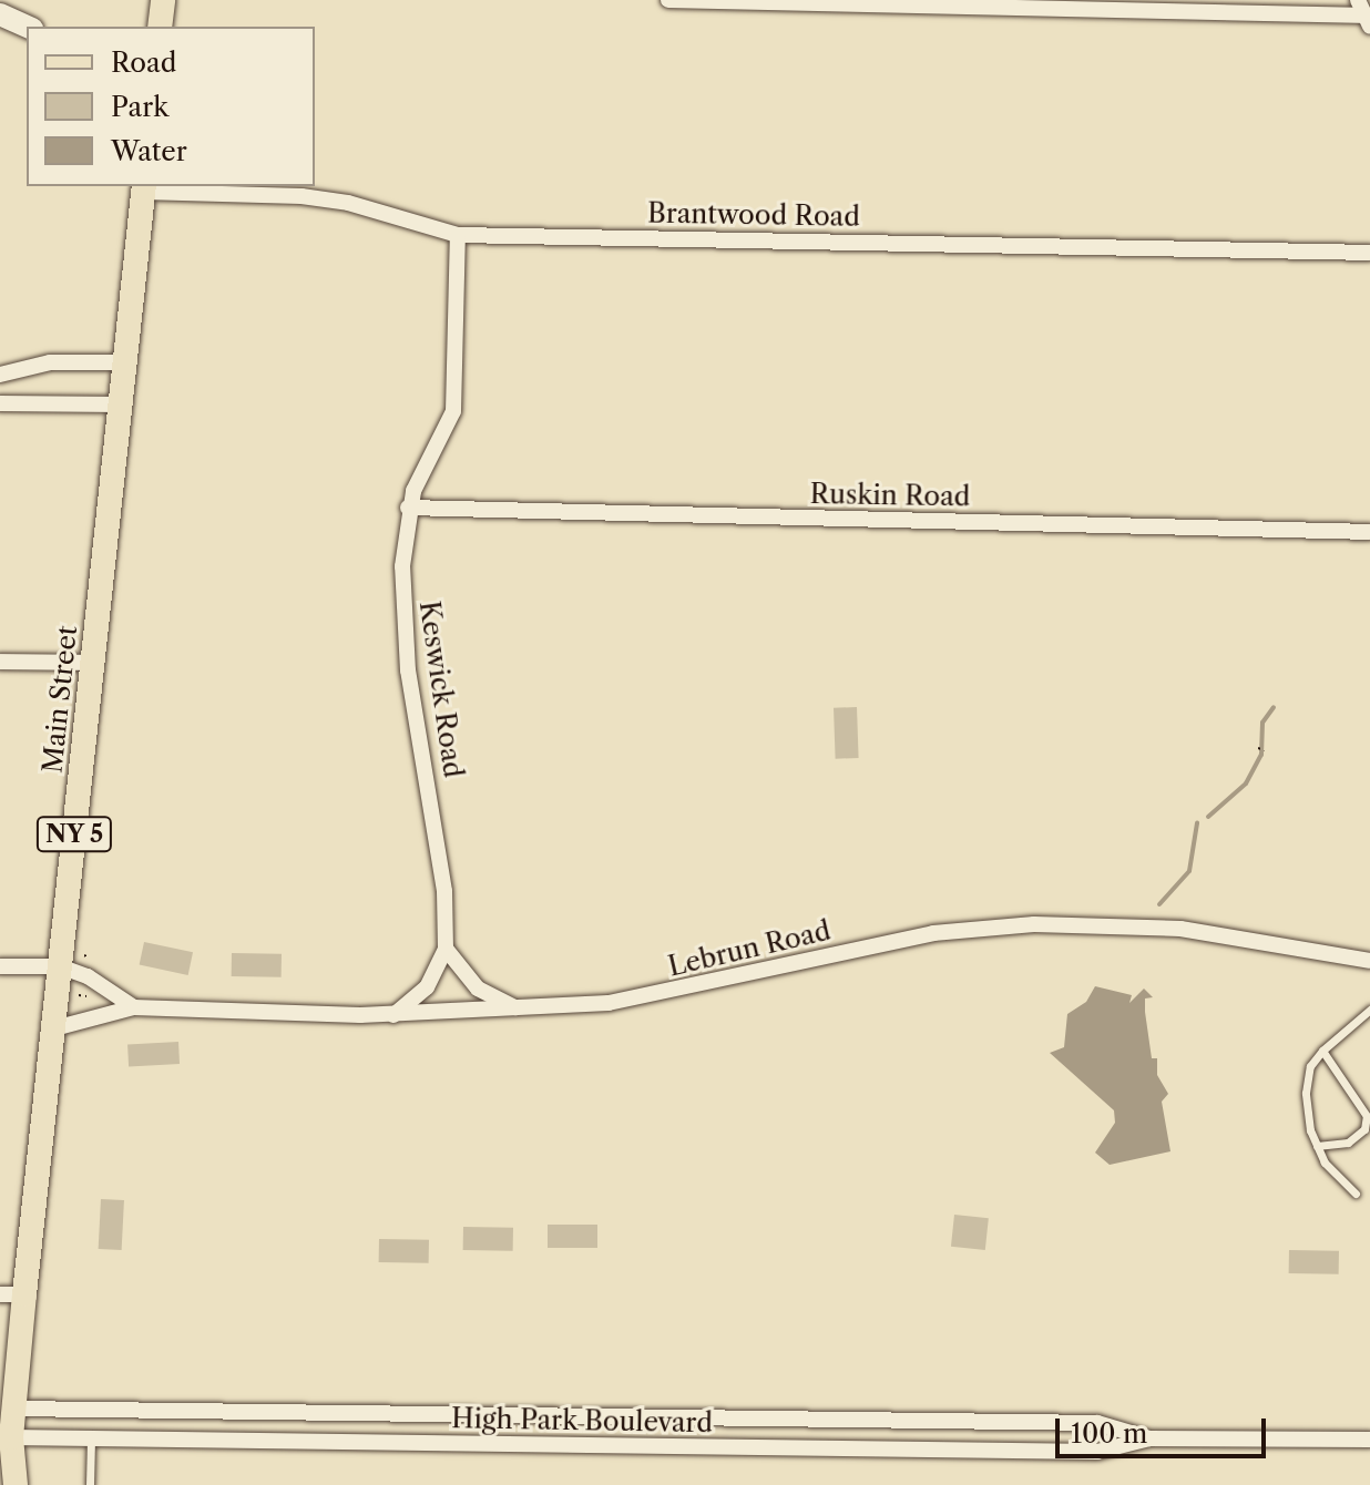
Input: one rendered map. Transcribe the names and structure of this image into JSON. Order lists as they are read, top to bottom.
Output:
{
  "streets": {
    "main road": ["Main Street", "NY 5"],
    "street": [
      "Brantwood Road",
      "Ruskin Road",
      "Keswick Road",
      "Lebrun Road",
      "High Park Boulevard"
    ]
  },
  "crossings": [
    ["Brantwood Road", "Keswick Road"],
    ["Brantwood Road", "Main Street"],
    ["Ruskin Road", "Keswick Road"],
    ["Keswick Road", "Lebrun Road"],
    ["Main Street", "Lebrun Road"],
    ["Main Street", "High Park Boulevard"]
  ],
  "legend": ["Road", "Park", "Water"],
  "scale_bar": "100 m"
}
